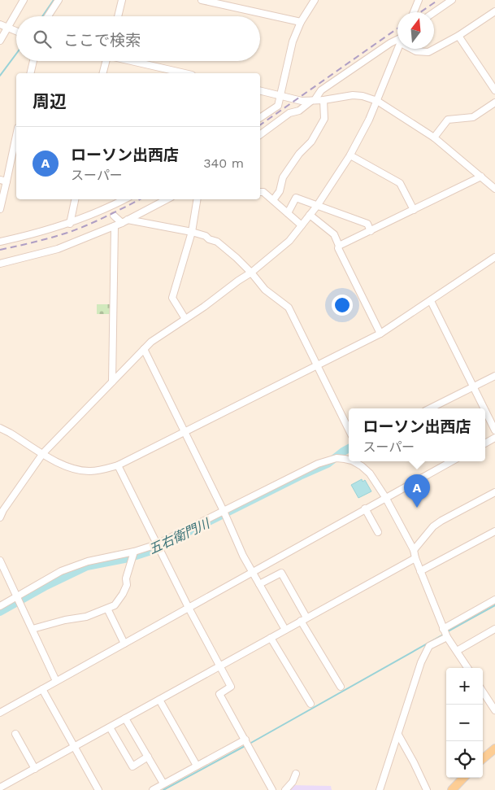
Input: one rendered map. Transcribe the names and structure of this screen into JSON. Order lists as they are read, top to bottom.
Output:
{
  "water": ["五右衛門川"],
  "north": "top",
  "page": {
    "search": "ここで検索",
    "heading": "周辺",
    "list": [
      {
        "mark": "A",
        "name": "ローソン出西店",
        "note": "スーパー",
        "value": "340 m"
      }
    ],
    "popup": ["ローソン出西店", "スーパー"],
    "pins": "A",
    "map_buttons": ["+", "−"]
  }
}
